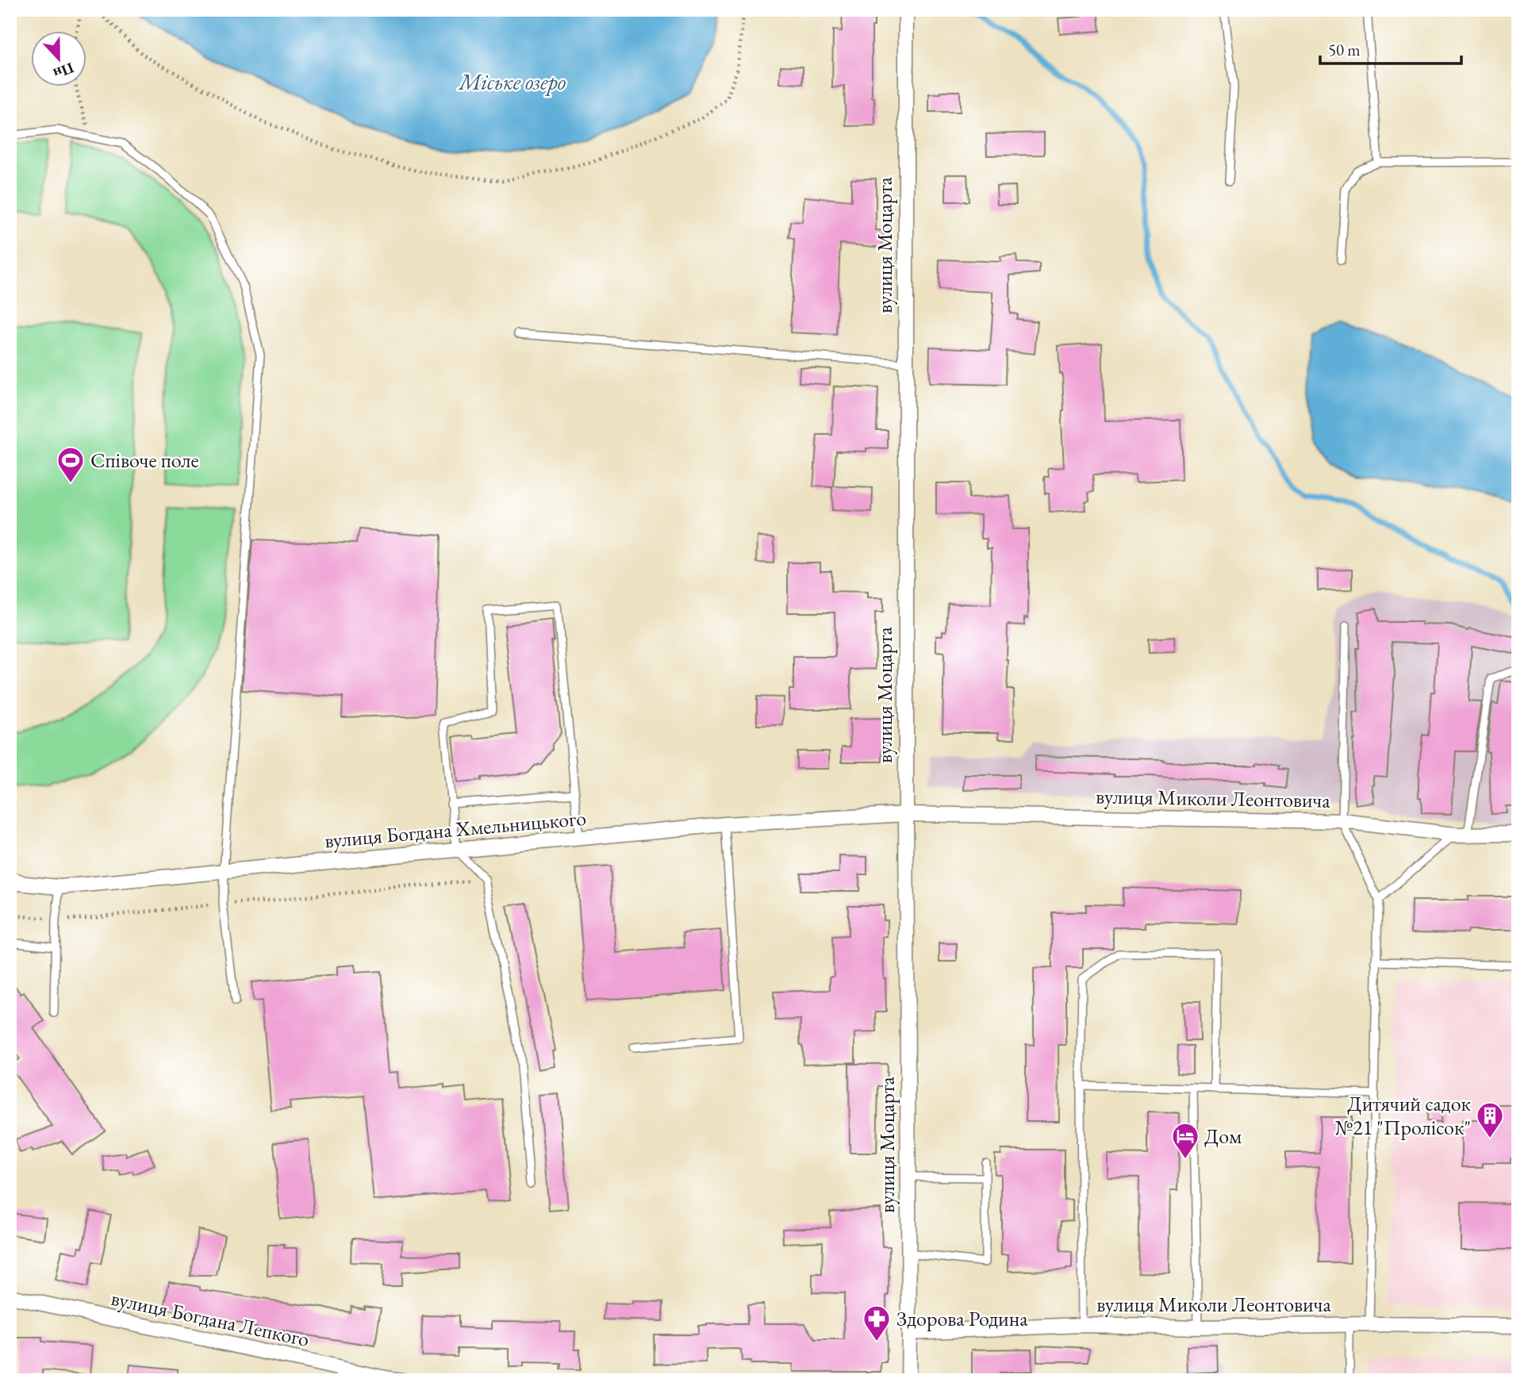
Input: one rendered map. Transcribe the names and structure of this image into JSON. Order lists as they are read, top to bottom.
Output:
{
  "streets": {
    "street": [
      "вулиця Моцарта",
      "вулиця Миколи Леонтовича",
      "вулиця Богдана Хмельницького",
      "вулиця Богдана Лепкого"
    ]
  },
  "crossings": [
    ["вулиця Моцарта", "вулиця Миколи Леонтовича"],
    ["вулиця Моцарта", "вулиця Богдана Хмельницького"],
    ["вулиця Миколи Леонтовича", "вулиця Богдана Хмельницького"]
  ],
  "water": ["Міське озеро"],
  "places": {
    "sports": ["Співоче поле"],
    "building": ["Дитячий садок №21 \"Пролісок\""],
    "hotel": ["Дом"],
    "pharmacy": ["Здорова Родина"]
  },
  "scale_bar": "50 m",
  "north": "bottom"
}
